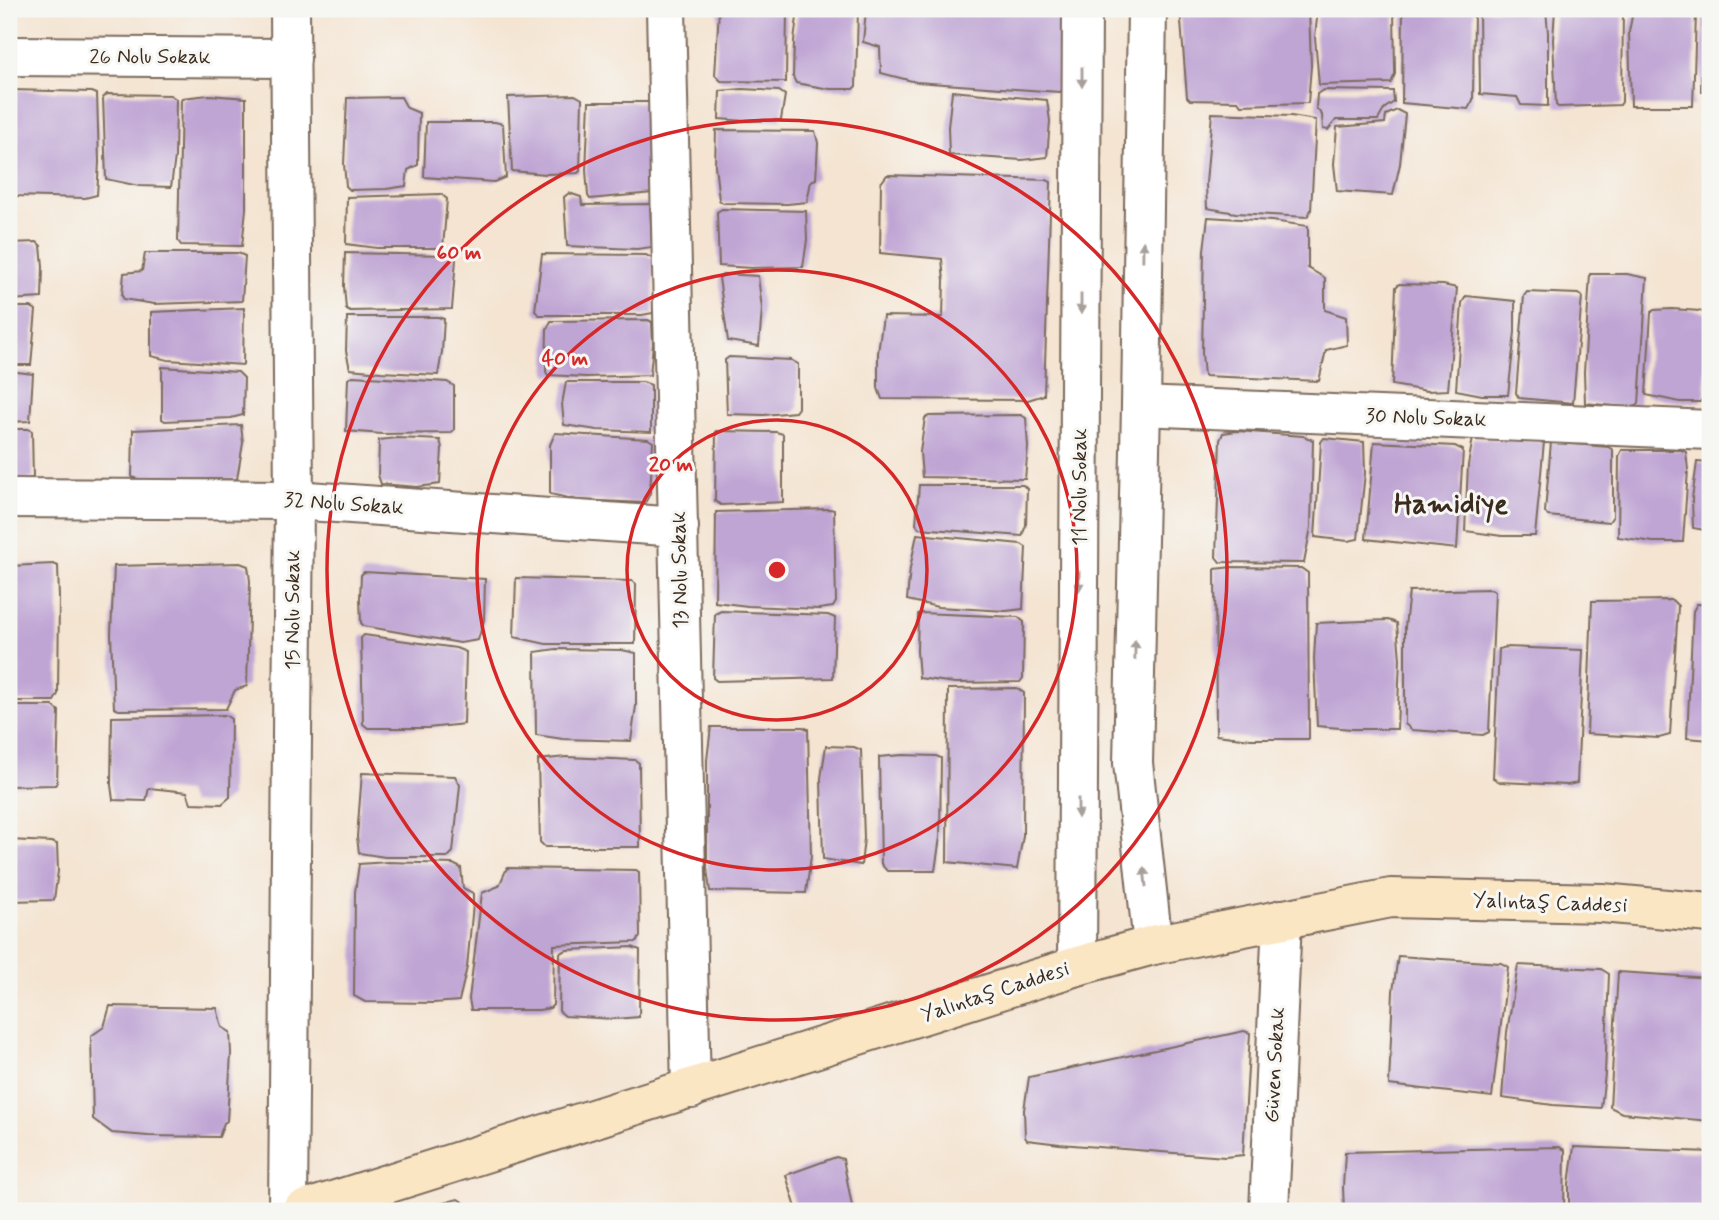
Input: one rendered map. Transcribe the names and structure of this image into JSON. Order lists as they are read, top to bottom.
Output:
{
  "streets": {
    "main road": ["Yalıntaş Caddesi"],
    "street": [
      "26 Nolu Sokak",
      "30 Nolu Sokak",
      "11 Nolu Sokak",
      "32 Nolu Sokak",
      "13 Nolu Sokak",
      "15 Nolu Sokak",
      "Güven Sokak"
    ]
  },
  "crossings": [
    ["26 Nolu Sokak", "15 Nolu Sokak"],
    ["11 Nolu Sokak", "Yalıntaş Caddesi"],
    ["32 Nolu Sokak", "13 Nolu Sokak"],
    ["32 Nolu Sokak", "15 Nolu Sokak"],
    ["13 Nolu Sokak", "Yalıntaş Caddesi"],
    ["Yalıntaş Caddesi", "Güven Sokak"]
  ],
  "districts": ["Hamidiye"],
  "rings": ["60 m", "40 m", "20 m"]
}
